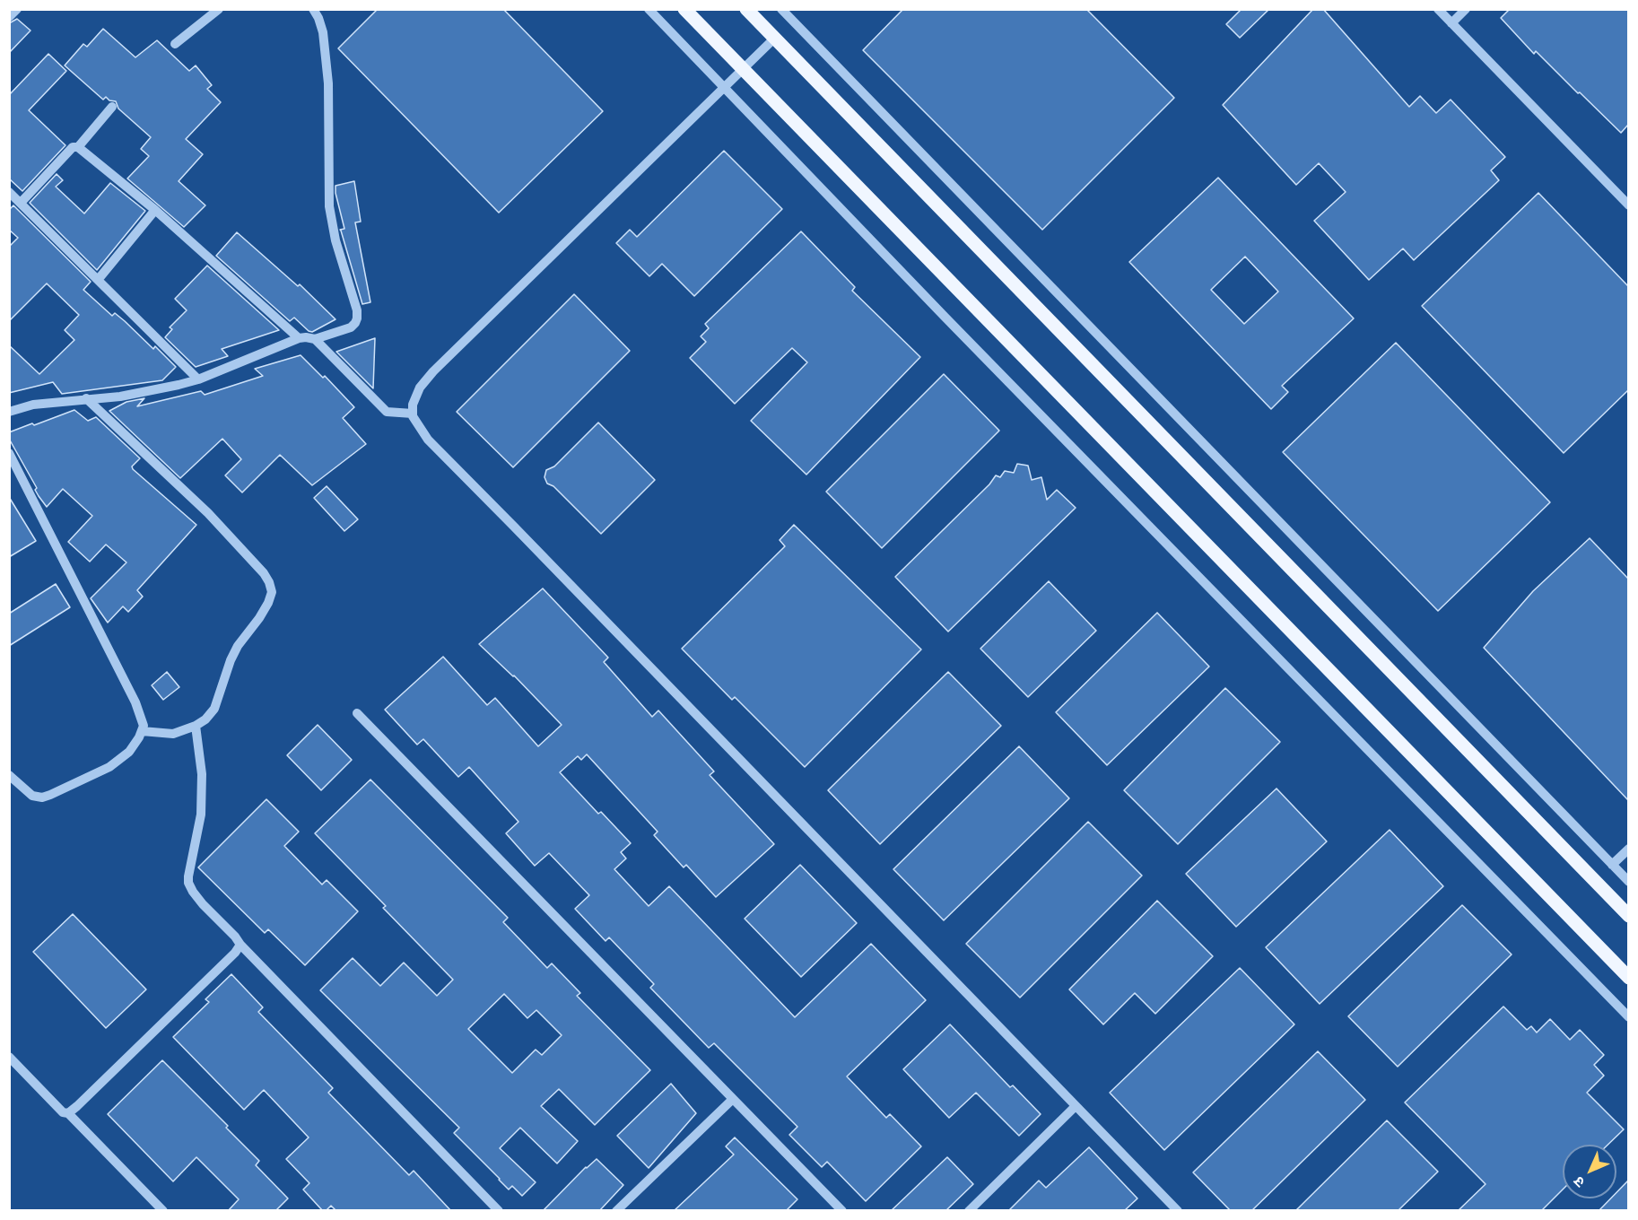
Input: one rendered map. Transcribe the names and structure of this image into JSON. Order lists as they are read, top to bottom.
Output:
{
  "north": "bottom left"
}
